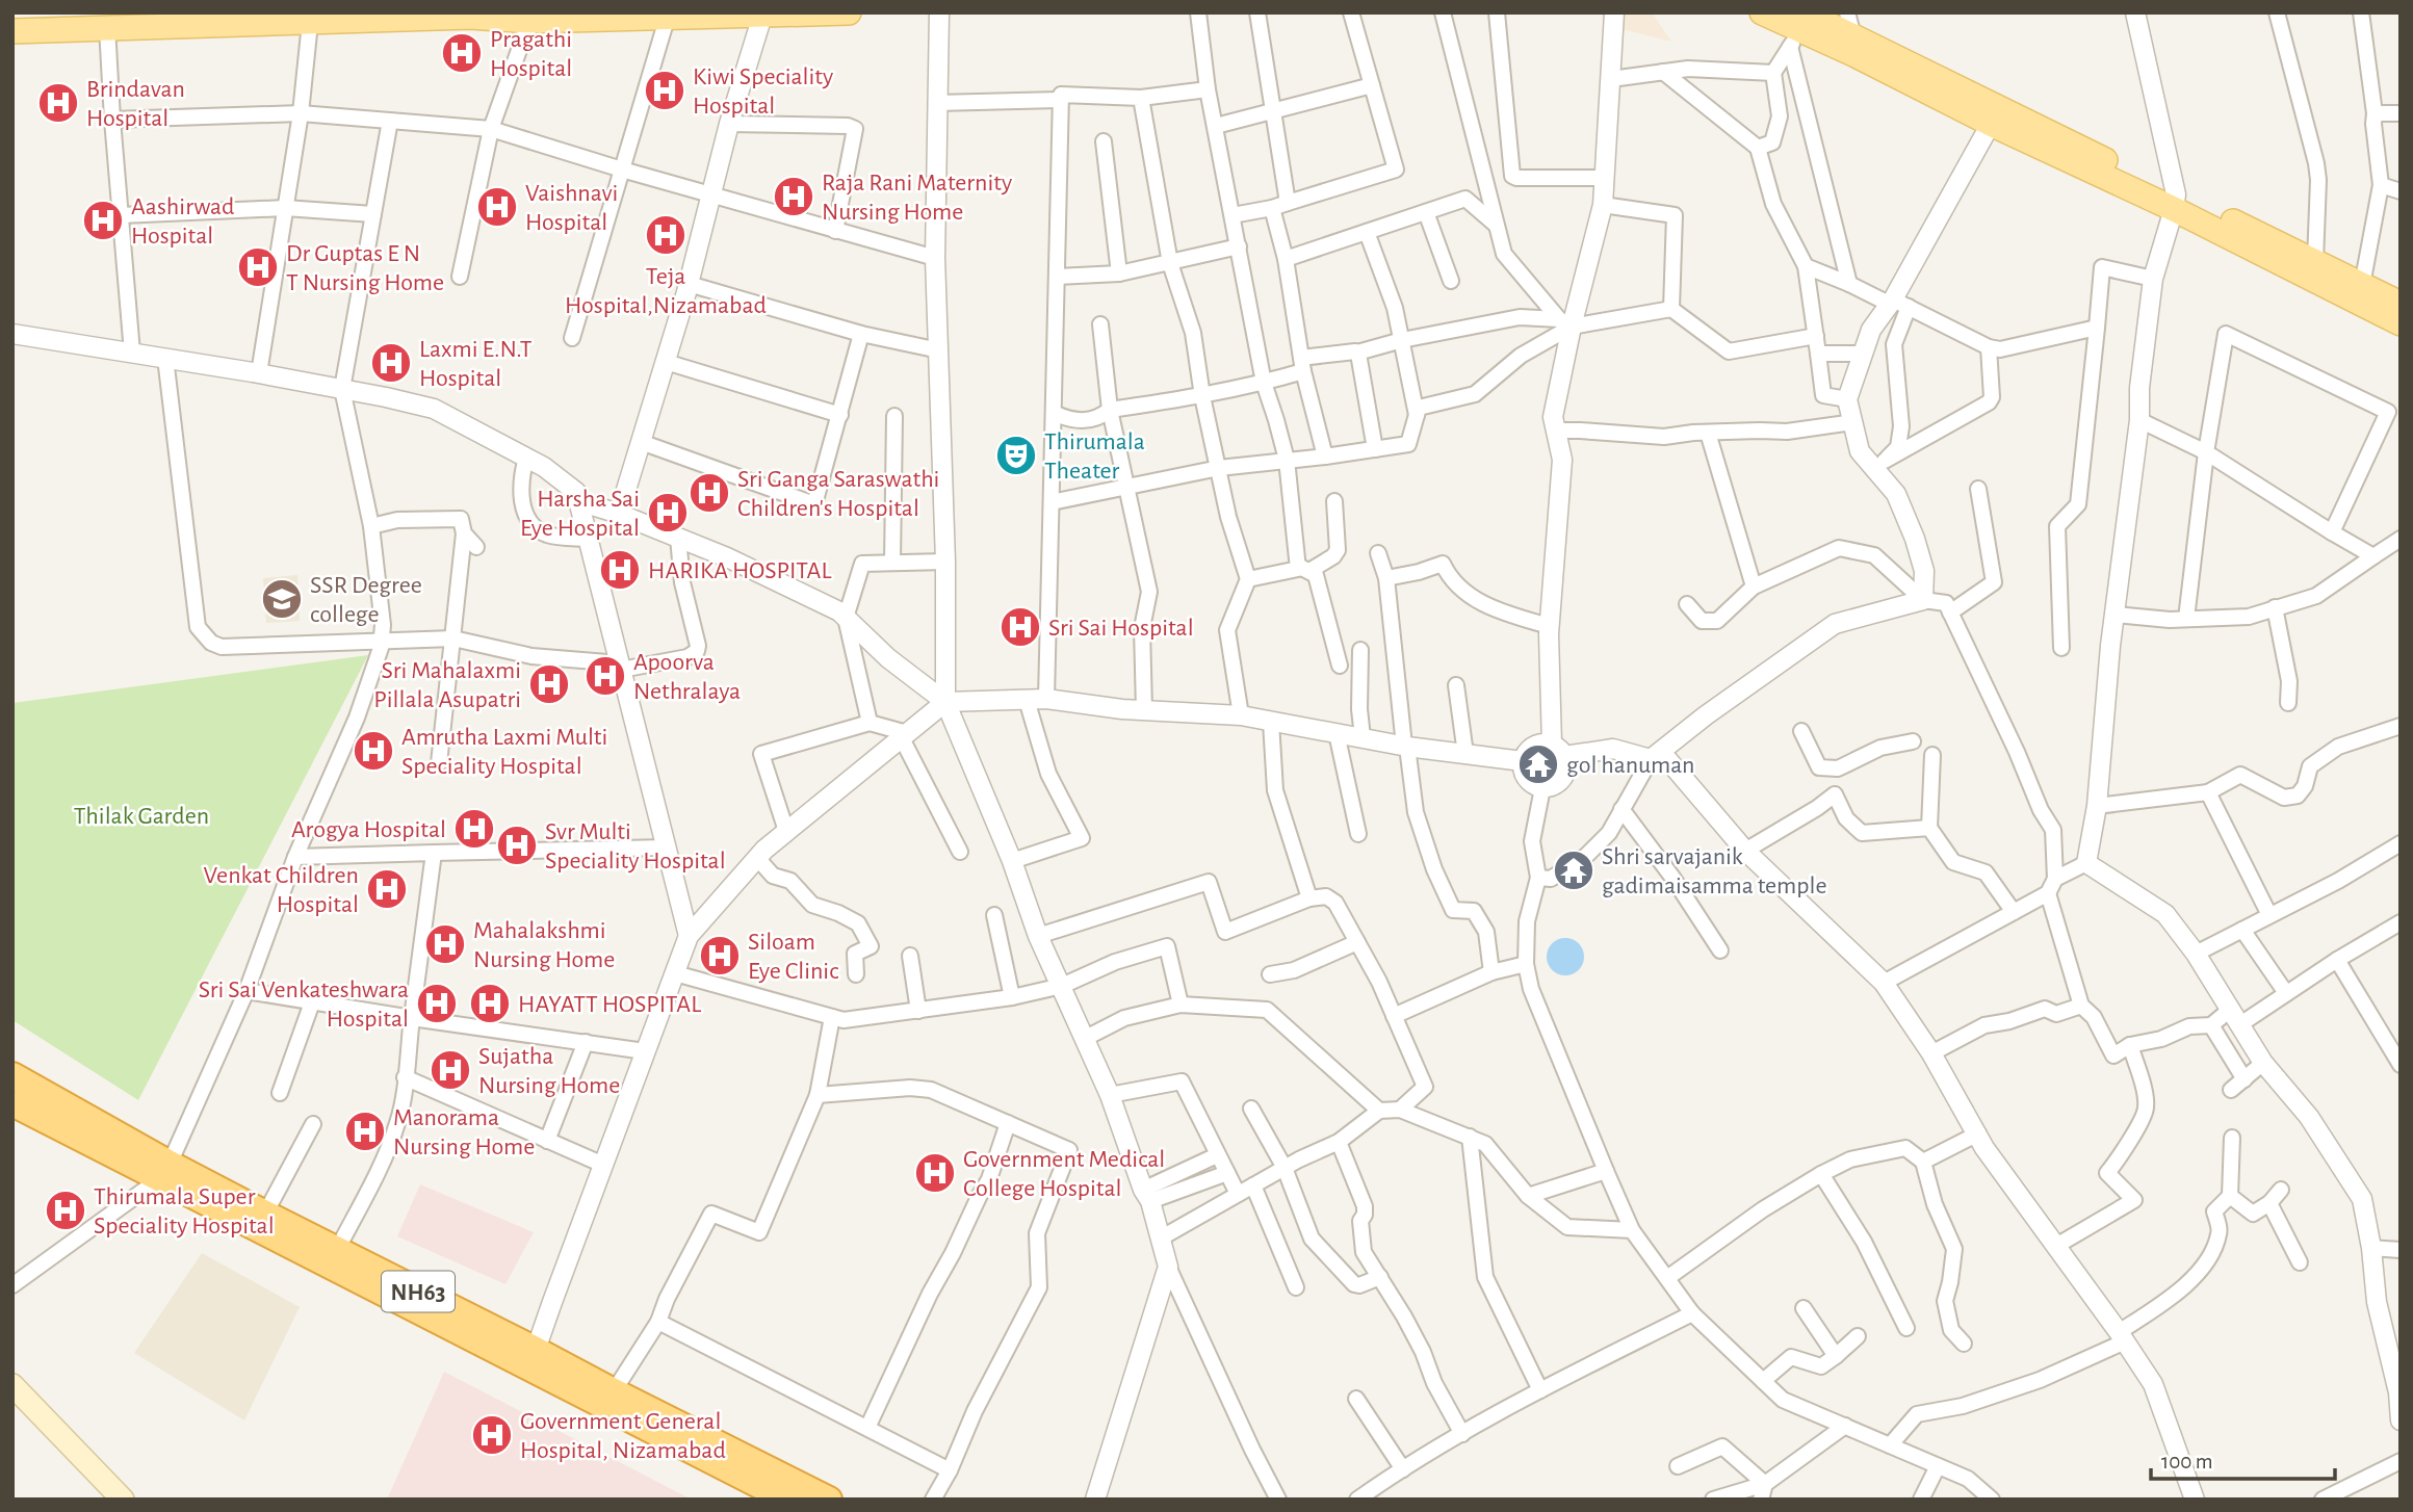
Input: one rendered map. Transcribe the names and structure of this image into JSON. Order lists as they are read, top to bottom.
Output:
{
  "streets": {
    "highway": ["NH63"]
  },
  "parks": ["Thilak Garden"],
  "places": {
    "hospital": [
      "Pragathi Hospital",
      "Kiwi Speciality Hospital",
      "Brindavan Hospital",
      "Raja Rani Maternity Nursing Home",
      "Vaishnavi Hospital",
      "Aashirwad Hospital",
      "Teja Hospital,Nizamabad",
      "Dr Guptas E N T Nursing Home",
      "Laxmi E.N.T Hospital",
      "Sri Ganga Saraswathi Children's Hospital",
      "Harsha Sai Eye Hospital",
      "HARIKA HOSPITAL",
      "Sri Sai Hospital",
      "Apoorva Nethralaya",
      "Sri Mahalaxmi Pillala Asupatri",
      "Amrutha Laxmi Multi Speciality Hospital",
      "Arogya Hospital",
      "Svr Multi Speciality Hospital",
      "Venkat Children Hospital",
      "Mahalakshmi Nursing Home",
      "Siloam Eye Clinic",
      "Sri Sai Venkateshwara Hospital",
      "HAYATT HOSPITAL",
      "Sujatha Nursing Home",
      "Manorama Nursing Home",
      "Government Medical College Hospital",
      "Thirumala Super Speciality Hospital",
      "Government General Hospital, Nizamabad"
    ],
    "theatre": ["Thirumala Theater"],
    "school or university": ["SSR Degree college"],
    "temple": ["gol hanuman", "Shri sarvajanik gadimaisamma temple"]
  },
  "scale_bar": "100 m"
}
